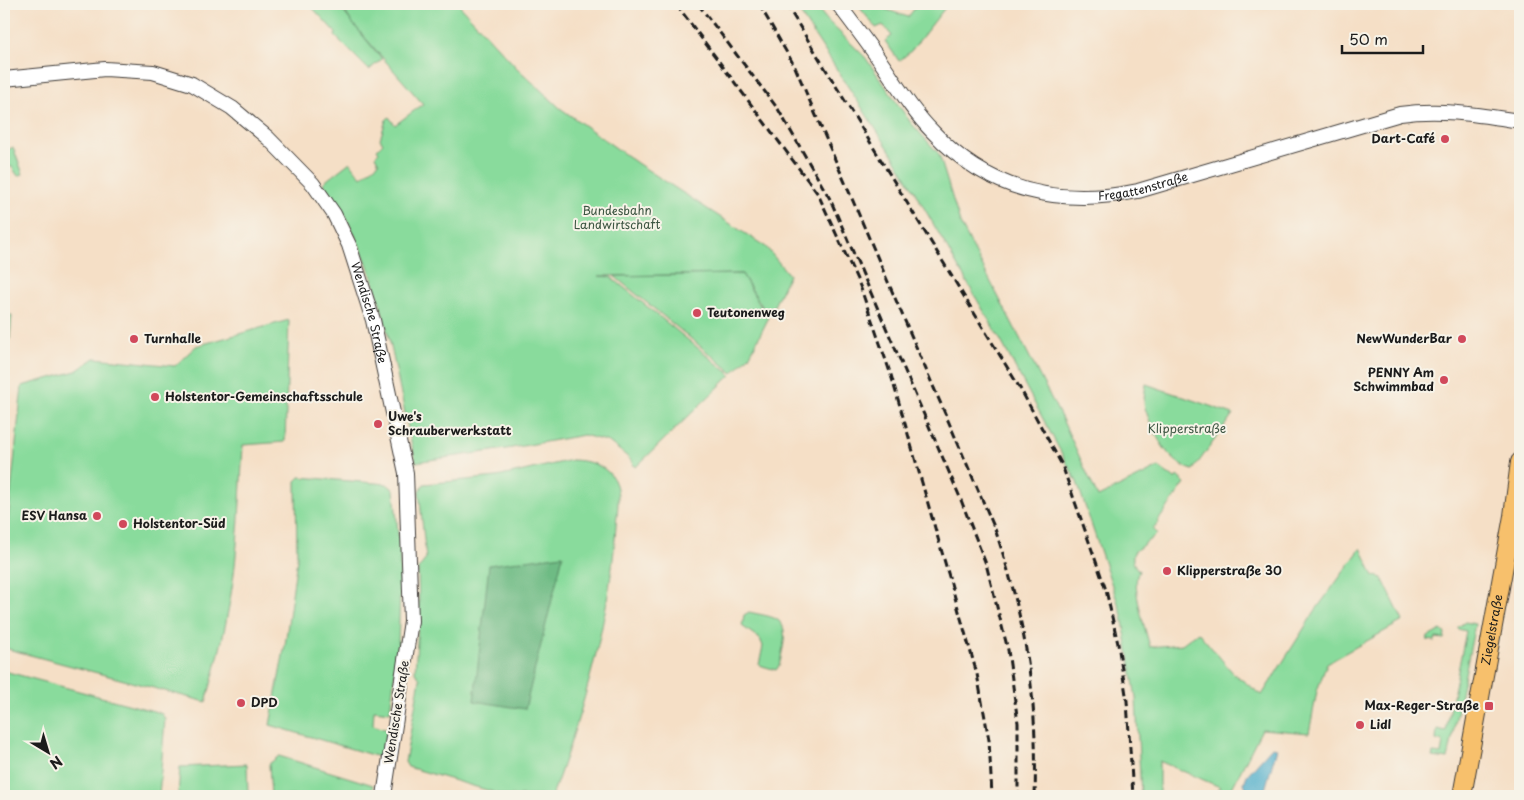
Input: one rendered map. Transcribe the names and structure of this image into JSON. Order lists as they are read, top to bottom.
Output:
{
  "streets": {
    "main road": ["Ziegelstraße"],
    "street": ["Fregattenstraße", "Wendische Straße"]
  },
  "parks": ["Bundesbahn Landwirtschaft", "Klipperstraße"],
  "places": {
    "other": [
      "Dart-Café",
      "Teutonenweg",
      "Turnhalle",
      "NewWunderBar",
      "PENNY Am Schwimmbad",
      "Holstentor-Gemeinschaftsschule",
      "Uwe's Schrauberwerkstatt",
      "ESV Hansa",
      "Holstentor-Süd",
      "Klipperstraße 30",
      "DPD",
      "Lidl"
    ],
    "transit": ["Max-Reger-Straße"]
  },
  "scale_bar": "50 m",
  "north": "bottom right"
}
